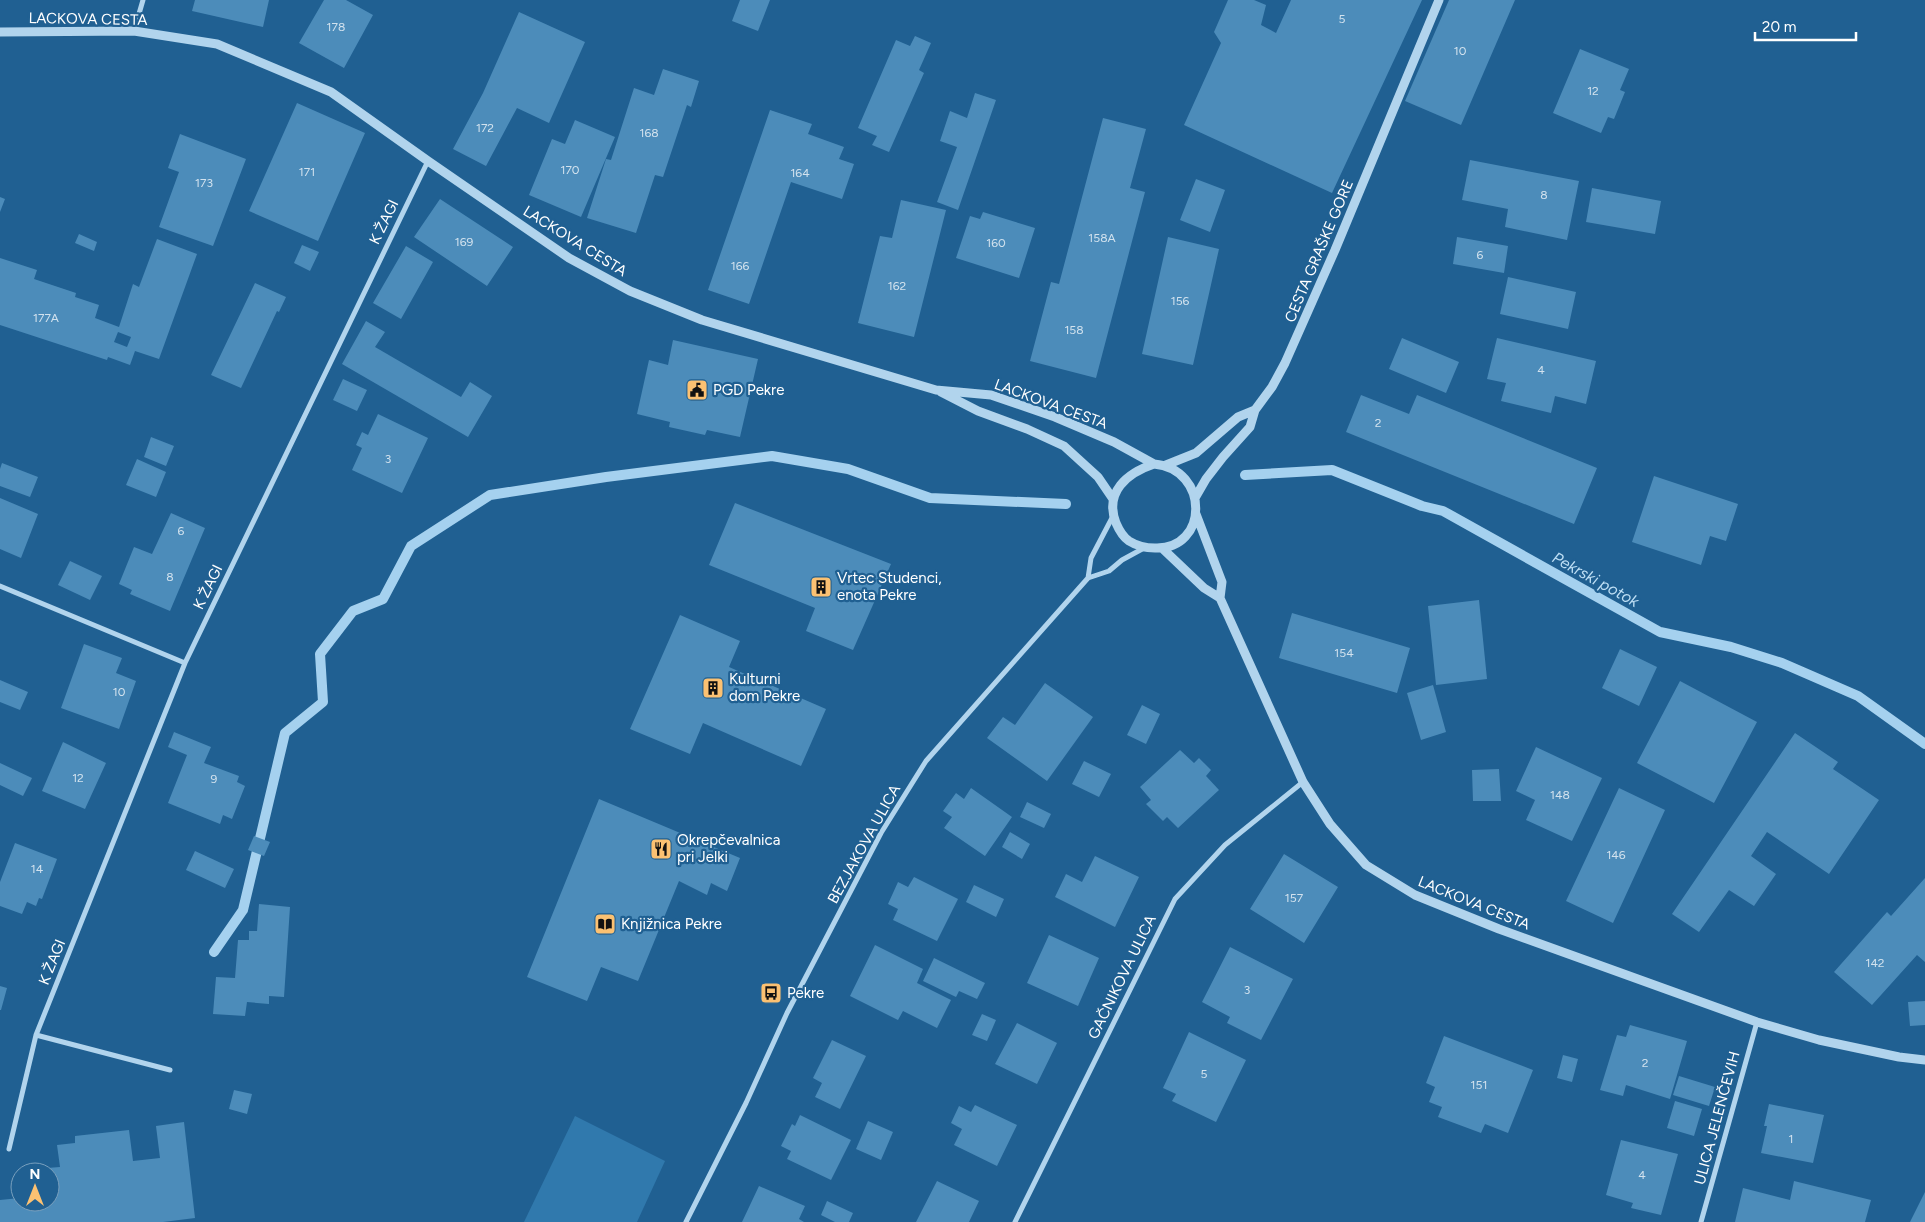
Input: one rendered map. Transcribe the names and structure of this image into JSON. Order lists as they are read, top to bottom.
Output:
{
  "streets": {
    "street": [
      "LACKOVA CESTA",
      "K ŽAGI",
      "CESTA GRAŠKE GORE",
      "BEZJAKOVA ULICA",
      "GAČNIKOVA ULICA",
      "ULICA JELENČEVIH"
    ]
  },
  "crossings": [
    ["LACKOVA CESTA", "K ŽAGI"],
    ["LACKOVA CESTA", "CESTA GRAŠKE GORE"],
    ["LACKOVA CESTA", "GAČNIKOVA ULICA"],
    ["LACKOVA CESTA", "ULICA JELENČEVIH"]
  ],
  "water": ["Pekrski potok"],
  "places": {
    "public building": ["PGD Pekre"],
    "building": ["Vrtec Studenci, enota Pekre", "Kulturni dom Pekre"],
    "restaurant": ["Okrepčevalnica pri Jelki"],
    "library": ["Knjižnica Pekre"],
    "bus stop": ["Pekre"]
  },
  "house_numbers": [
    "5",
    "178",
    "10",
    "12",
    "172",
    "168",
    "170",
    "171",
    "164",
    "173",
    "8",
    "158A",
    "169",
    "160",
    "6",
    "166",
    "162",
    "156",
    "177A",
    "158",
    "4",
    "2",
    "3",
    "6",
    "8",
    "154",
    "10",
    "12",
    "9",
    "148",
    "146",
    "14",
    "157",
    "142",
    "3",
    "2",
    "5",
    "151",
    "1",
    "4"
  ],
  "scale_bar": "20 m",
  "north": "top"
}
